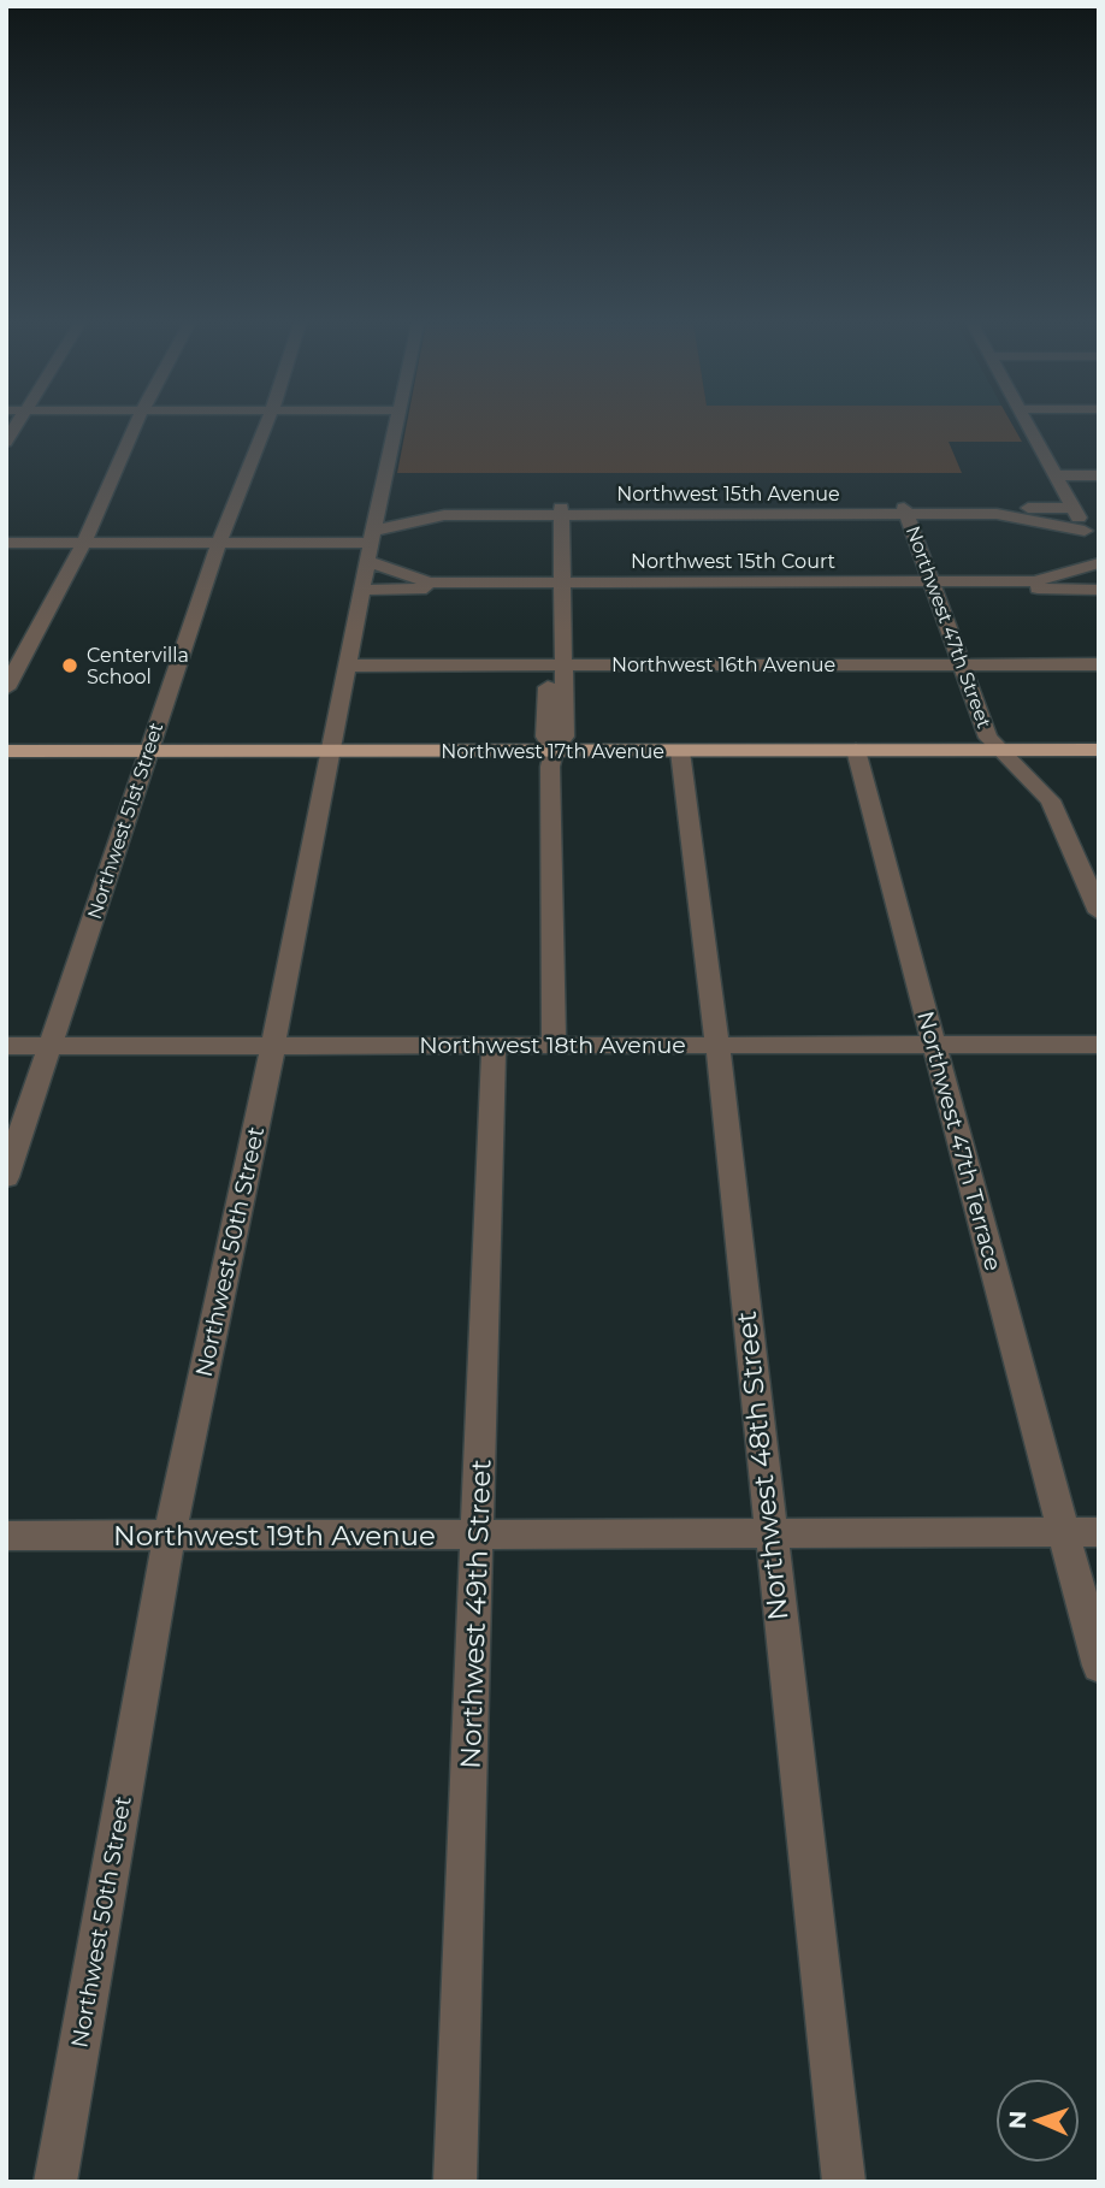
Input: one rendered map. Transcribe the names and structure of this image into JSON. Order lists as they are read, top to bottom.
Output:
{
  "streets": {
    "main road": ["Northwest 17th Avenue"],
    "street": [
      "Northwest 15th Avenue",
      "Northwest 15th Court",
      "Northwest 47th Street",
      "Northwest 16th Avenue",
      "Northwest 51st Street",
      "Northwest 18th Avenue",
      "Northwest 47th Terrace",
      "Northwest 50th Street",
      "Northwest 48th Street",
      "Northwest 19th Avenue",
      "Northwest 49th Street"
    ]
  },
  "crossings": [
    ["Northwest 15th Avenue", "Northwest 15th Court"],
    ["Northwest 15th Avenue", "Northwest 47th Street"],
    ["Northwest 15th Avenue", "Northwest 51st Street"],
    ["Northwest 15th Avenue", "Northwest 50th Street"],
    ["Northwest 15th Court", "Northwest 47th Street"],
    ["Northwest 15th Court", "Northwest 50th Street"],
    ["Northwest 47th Street", "Northwest 16th Avenue"],
    ["Northwest 47th Street", "Northwest 17th Avenue"],
    ["Northwest 16th Avenue", "Northwest 50th Street"],
    ["Northwest 17th Avenue", "Northwest 51st Street"],
    ["Northwest 17th Avenue", "Northwest 47th Terrace"],
    ["Northwest 17th Avenue", "Northwest 50th Street"],
    ["Northwest 17th Avenue", "Northwest 48th Street"],
    ["Northwest 51st Street", "Northwest 18th Avenue"],
    ["Northwest 18th Avenue", "Northwest 47th Terrace"],
    ["Northwest 18th Avenue", "Northwest 50th Street"],
    ["Northwest 18th Avenue", "Northwest 48th Street"],
    ["Northwest 18th Avenue", "Northwest 49th Street"],
    ["Northwest 47th Terrace", "Northwest 19th Avenue"],
    ["Northwest 50th Street", "Northwest 19th Avenue"],
    ["Northwest 48th Street", "Northwest 19th Avenue"],
    ["Northwest 19th Avenue", "Northwest 49th Street"]
  ],
  "places": ["Centervilla School"],
  "north": "left"
}
